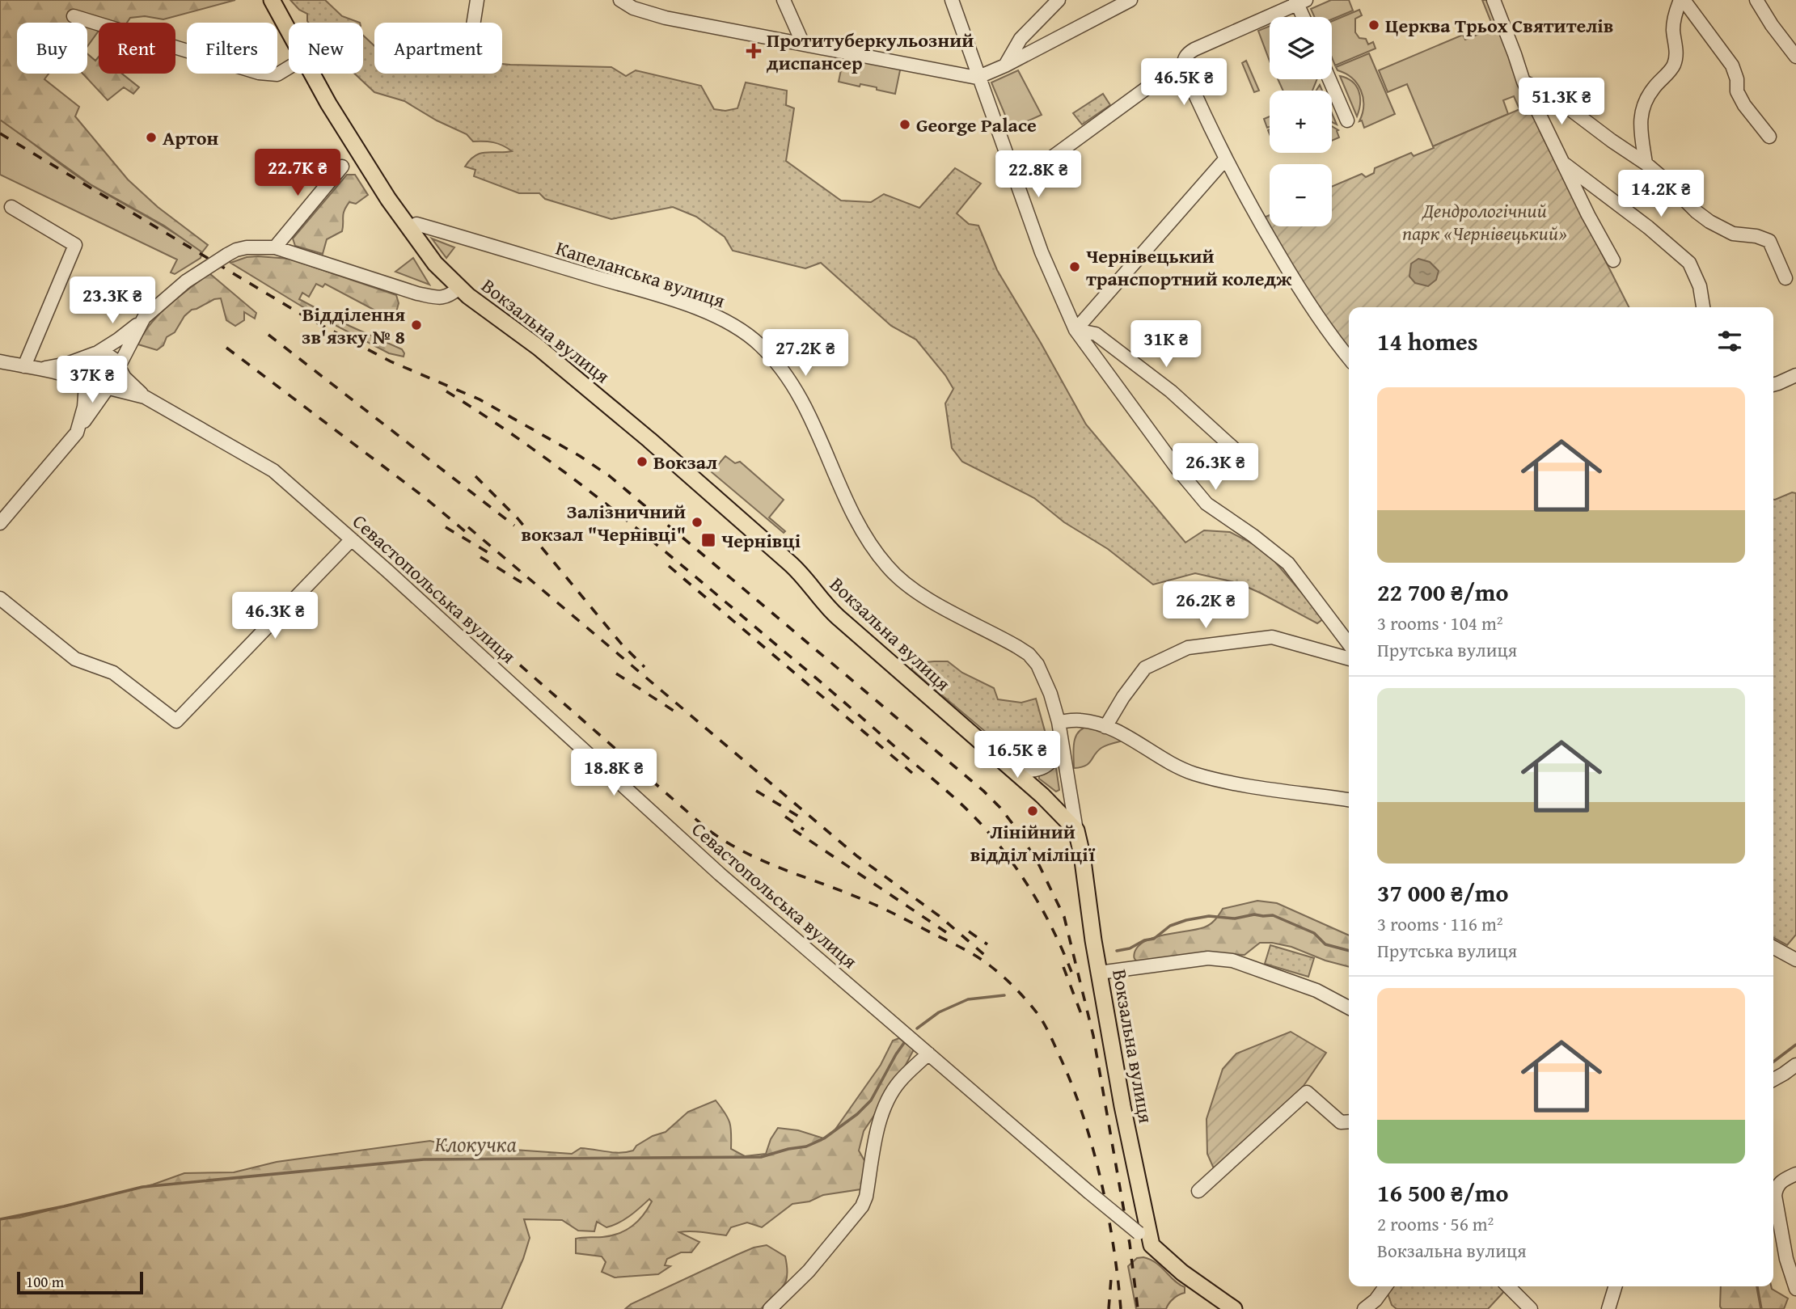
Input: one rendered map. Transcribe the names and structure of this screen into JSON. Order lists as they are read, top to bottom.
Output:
{
  "streets": {
    "main road": ["Вокзальна вулиця"],
    "street": ["Капеланська вулиця", "Севастопольська вулиця"]
  },
  "crossings": [
    ["Капеланська вулиця", "Вокзальна вулиця"],
    ["Вокзальна вулиця", "Севастопольська вулиця"]
  ],
  "water": ["Клокучка"],
  "parks": ["Дендрологічний парк «Чернівецький»"],
  "places": {
    "other": [
      "Церква Трьох Святителів",
      "George Palace",
      "Артон",
      "Чернівецький транспортний коледж",
      "Відділення зв'язку № 8",
      "Вокзал",
      "Залізничний вокзал \"Чернівці\"",
      "Лінійний відділ міліції"
    ],
    "health": ["Протитуберкульозний диспансер"],
    "transit": ["Чернівці"]
  },
  "scale_bar": "100 m",
  "page": {
    "map_buttons": ["+", "−"],
    "chip": [
      "Buy",
      "Rent",
      "Filters",
      "New",
      "Apartment"
    ],
    "price": [
      "46.5K ₴",
      "51.3K ₴",
      "22.7K ₴",
      "22.8K ₴",
      "14.2K ₴",
      "23.3K ₴",
      "31K ₴",
      "27.2K ₴",
      "37K ₴",
      "26.3K ₴",
      "26.2K ₴",
      "46.3K ₴",
      "16.5K ₴",
      "18.8K ₴"
    ],
    "heading": "14 homes",
    "list": [
      {
        "name": "22 700 ₴/mo",
        "note": "3 rooms · 104 m² · Прутська вулиця"
      },
      {
        "name": "37 000 ₴/mo",
        "note": "3 rooms · 116 m² · Прутська вулиця"
      },
      {
        "name": "16 500 ₴/mo",
        "note": "2 rooms · 56 m² · Вокзальна вулиця"
      }
    ],
    "scale": "100 m"
  }
}
